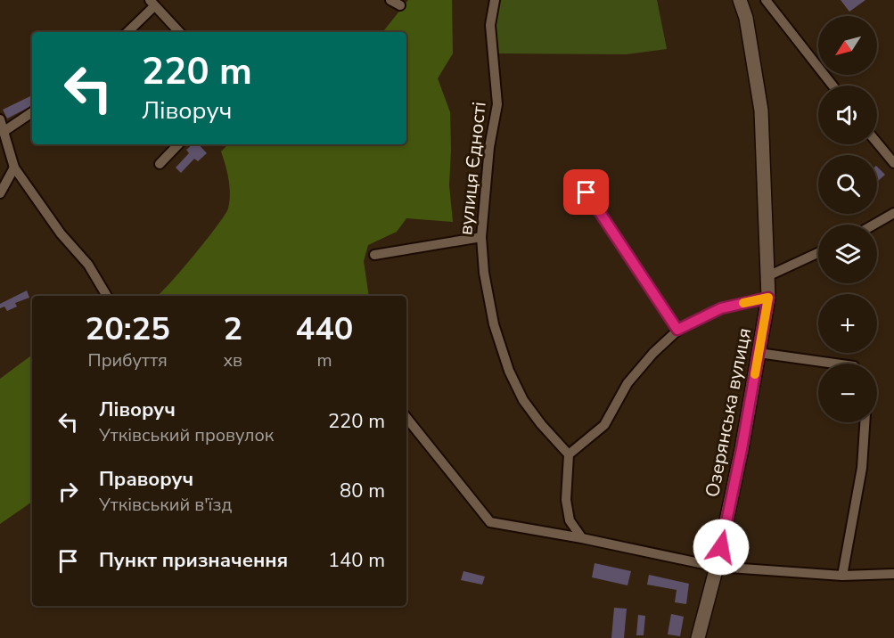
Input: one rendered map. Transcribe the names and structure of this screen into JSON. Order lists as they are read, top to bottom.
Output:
{
  "streets": {
    "street": ["вулиця Єдності", "Озерянська вулиця"]
  },
  "north": "bottom left",
  "page": {
    "map_buttons": ["+", "−"],
    "turn": ["220 m", "Ліворуч"],
    "eta": [
      "20:25",
      "Прибуття",
      "2",
      "хв",
      "440",
      "m"
    ],
    "list": [
      {
        "name": "Ліворуч",
        "note": "Утківський провулок",
        "value": "220 m"
      },
      {
        "name": "Праворуч",
        "note": "Утківський в'їзд",
        "value": "80 m"
      },
      {
        "name": "Пункт призначення",
        "value": "140 m"
      }
    ]
  }
}
